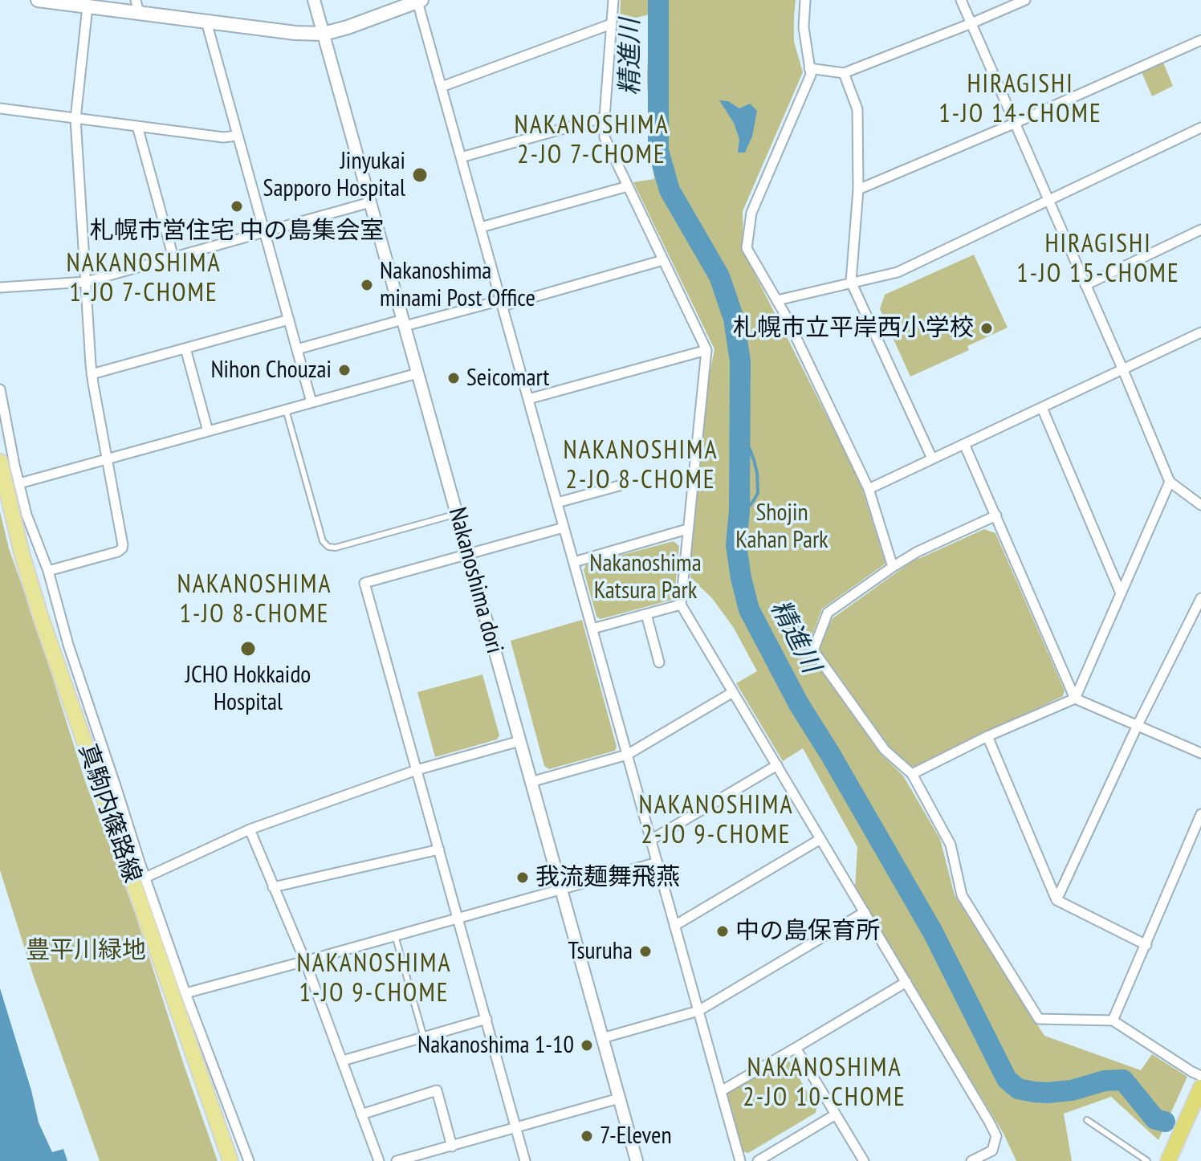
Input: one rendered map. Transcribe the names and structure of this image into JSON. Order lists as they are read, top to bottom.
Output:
{
  "streets": {
    "main road": ["真駒内篠路線"],
    "street": ["Nakanoshima dori"]
  },
  "districts": [
    "HIRAGISHI 1-JO 14-CHOME",
    "NAKANOSHIMA 2-JO 7-CHOME",
    "HIRAGISHI 1-JO 15-CHOME",
    "NAKANOSHIMA 1-JO 7-CHOME",
    "NAKANOSHIMA 2-JO 8-CHOME",
    "NAKANOSHIMA 1-JO 8-CHOME",
    "NAKANOSHIMA 2-JO 9-CHOME",
    "NAKANOSHIMA 1-JO 9-CHOME",
    "NAKANOSHIMA 2-JO 10-CHOME"
  ],
  "water": ["精進川"],
  "parks": ["Shojin Kahan Park", "Nakanoshima Katsura Park", "豊平川緑地"],
  "places": [
    "Jinyukai Sapporo Hospital",
    "札幌市営住宅 中の島集会室",
    "Nakanoshima minami Post Office",
    "札幌市立平岸西小学校",
    "Nihon Chouzai",
    "Seicomart",
    "JCHO Hokkaido Hospital",
    "我流麺舞飛燕",
    "中の島保育所",
    "Tsuruha",
    "Nakanoshima 1-10",
    "7-Eleven"
  ]
}
